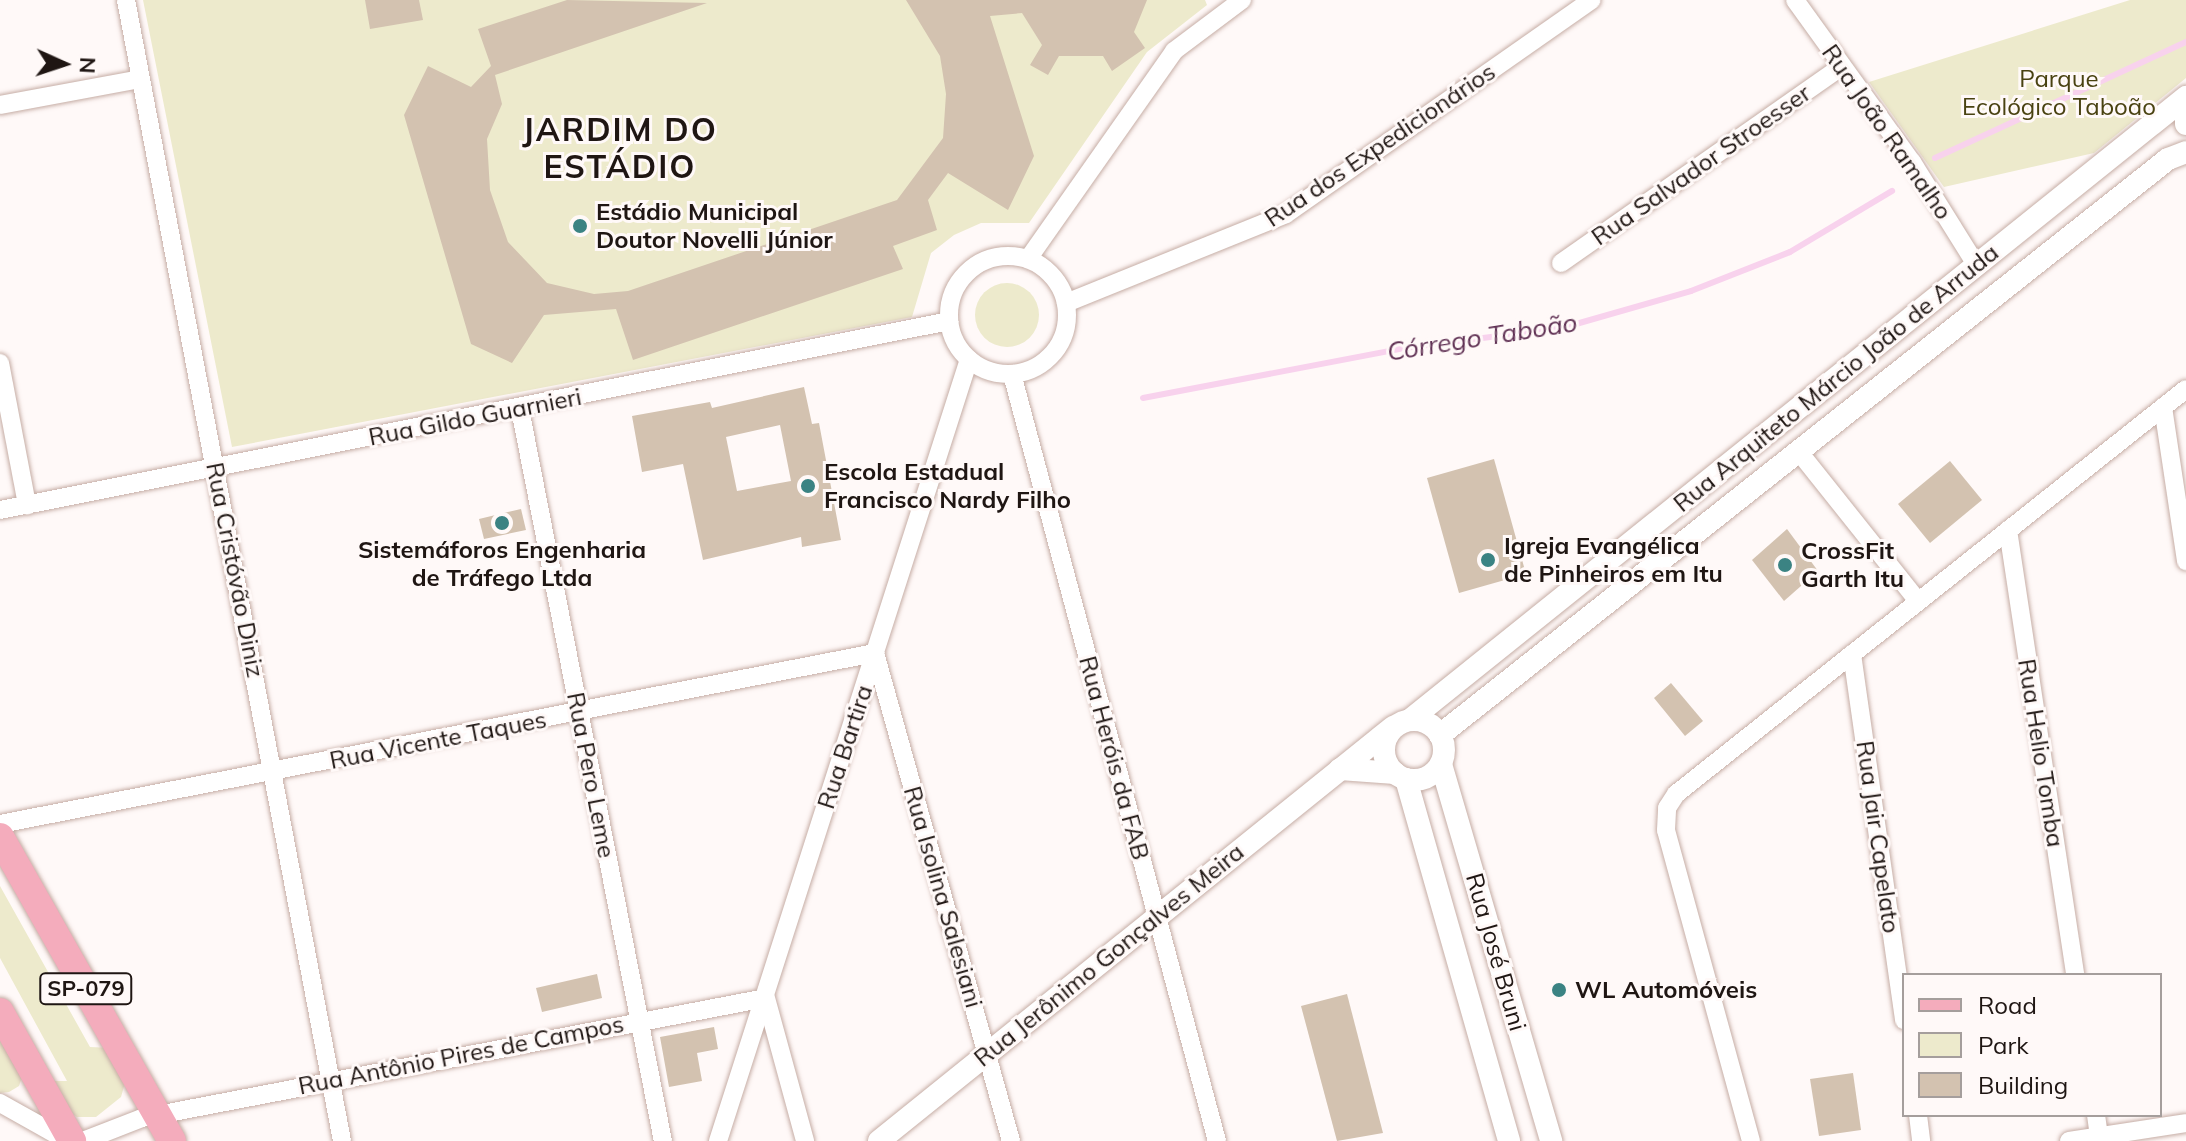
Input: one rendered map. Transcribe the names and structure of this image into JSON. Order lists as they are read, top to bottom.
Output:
{
  "streets": {
    "main road": ["SP-079"],
    "street": [
      "Rua João Ramalho",
      "Rua dos Expedicionários",
      "Rua Salvador Stroesser",
      "Rua Arquiteto Márcio João de Arruda",
      "Rua Gildo Guarnieri",
      "Rua Cristóvão Diniz",
      "Rua Vicente Taques",
      "Rua Bartira",
      "Rua Helio Tomba",
      "Rua Heróis da FAB",
      "Rua Pero Leme",
      "Rua Jair Capelato",
      "Rua Isolina Salesiani",
      "Rua José Bruni",
      "Rua Jerônimo Gonçalves Meira",
      "Rua Antônio Pires de Campos"
    ]
  },
  "crossings": [
    ["Rua João Ramalho", "Rua Salvador Stroesser"],
    ["Rua João Ramalho", "Rua Arquiteto Márcio João de Arruda"],
    ["Rua dos Expedicionários", "Rua Gildo Guarnieri"],
    ["Rua dos Expedicionários", "Rua Bartira"],
    ["Rua dos Expedicionários", "Rua Heróis da FAB"],
    ["Rua Arquiteto Márcio João de Arruda", "Rua José Bruni"],
    ["Rua Arquiteto Márcio João de Arruda", "Rua Jerônimo Gonçalves Meira"],
    ["Rua Gildo Guarnieri", "Rua Cristóvão Diniz"],
    ["Rua Gildo Guarnieri", "Rua Bartira"],
    ["Rua Gildo Guarnieri", "Rua Heróis da FAB"],
    ["Rua Gildo Guarnieri", "Rua Pero Leme"],
    ["Rua Cristóvão Diniz", "Rua Vicente Taques"],
    ["Rua Cristóvão Diniz", "Rua Antônio Pires de Campos"],
    ["Rua Vicente Taques", "Rua Bartira"],
    ["Rua Vicente Taques", "Rua Pero Leme"],
    ["Rua Vicente Taques", "Rua Isolina Salesiani"],
    ["Rua Bartira", "Rua Heróis da FAB"],
    ["Rua Bartira", "Rua Isolina Salesiani"],
    ["Rua Bartira", "Rua Antônio Pires de Campos"],
    ["Rua Heróis da FAB", "Rua Jerônimo Gonçalves Meira"],
    ["Rua Pero Leme", "Rua Antônio Pires de Campos"],
    ["Rua Isolina Salesiani", "Rua Jerônimo Gonçalves Meira"],
    ["Rua José Bruni", "Rua Jerônimo Gonçalves Meira"],
    ["SP-079", "Rua Antônio Pires de Campos"]
  ],
  "districts": ["JARDIM DO ESTÁDIO"],
  "water": ["Córrego Taboão"],
  "parks": ["Parque Ecológico Taboão"],
  "places": [
    "Estádio Municipal Doutor Novelli Júnior",
    "Escola Estadual Francisco Nardy Filho",
    "Sistemáforos Engenharia de Tráfego Ltda",
    "Igreja Evangélica de Pinheiros em Itu",
    "CrossFit Garth Itu",
    "WL Automóveis"
  ],
  "legend": ["Road", "Park", "Building"],
  "north": "right"
}
